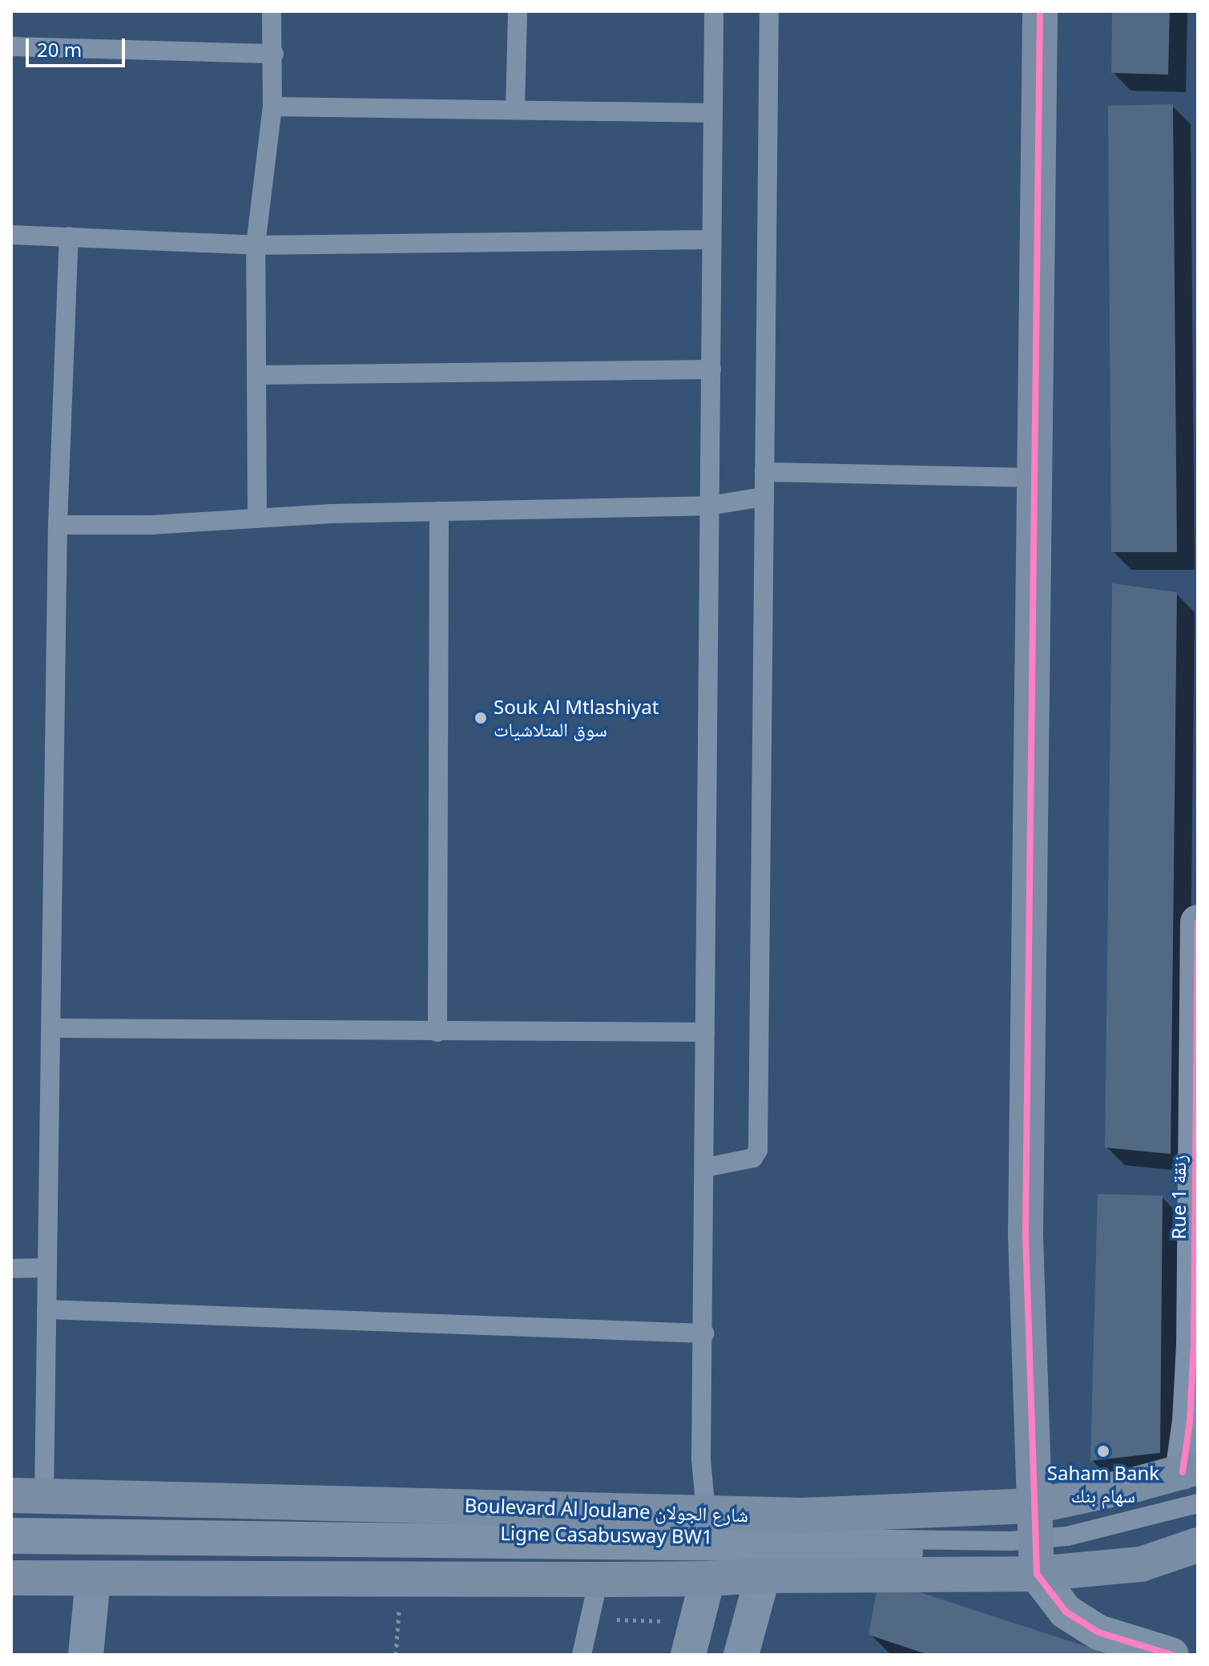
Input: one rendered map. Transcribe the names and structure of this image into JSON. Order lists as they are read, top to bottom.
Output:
{
  "streets": {
    "main road": ["Boulevard Al Joulane شارع الجولان"],
    "street": ["Rue 1 زنقة"],
    "lane": ["Ligne Casabusway BW1"]
  },
  "crossings": [
    ["Rue 1 زنقة", "Boulevard Al Joulane شارع الجولان"]
  ],
  "places": ["Souk Al Mtlashiyat سوق المتلاشيات", "Saham Bank سهام بنك"],
  "scale_bar": "20 m"
}
